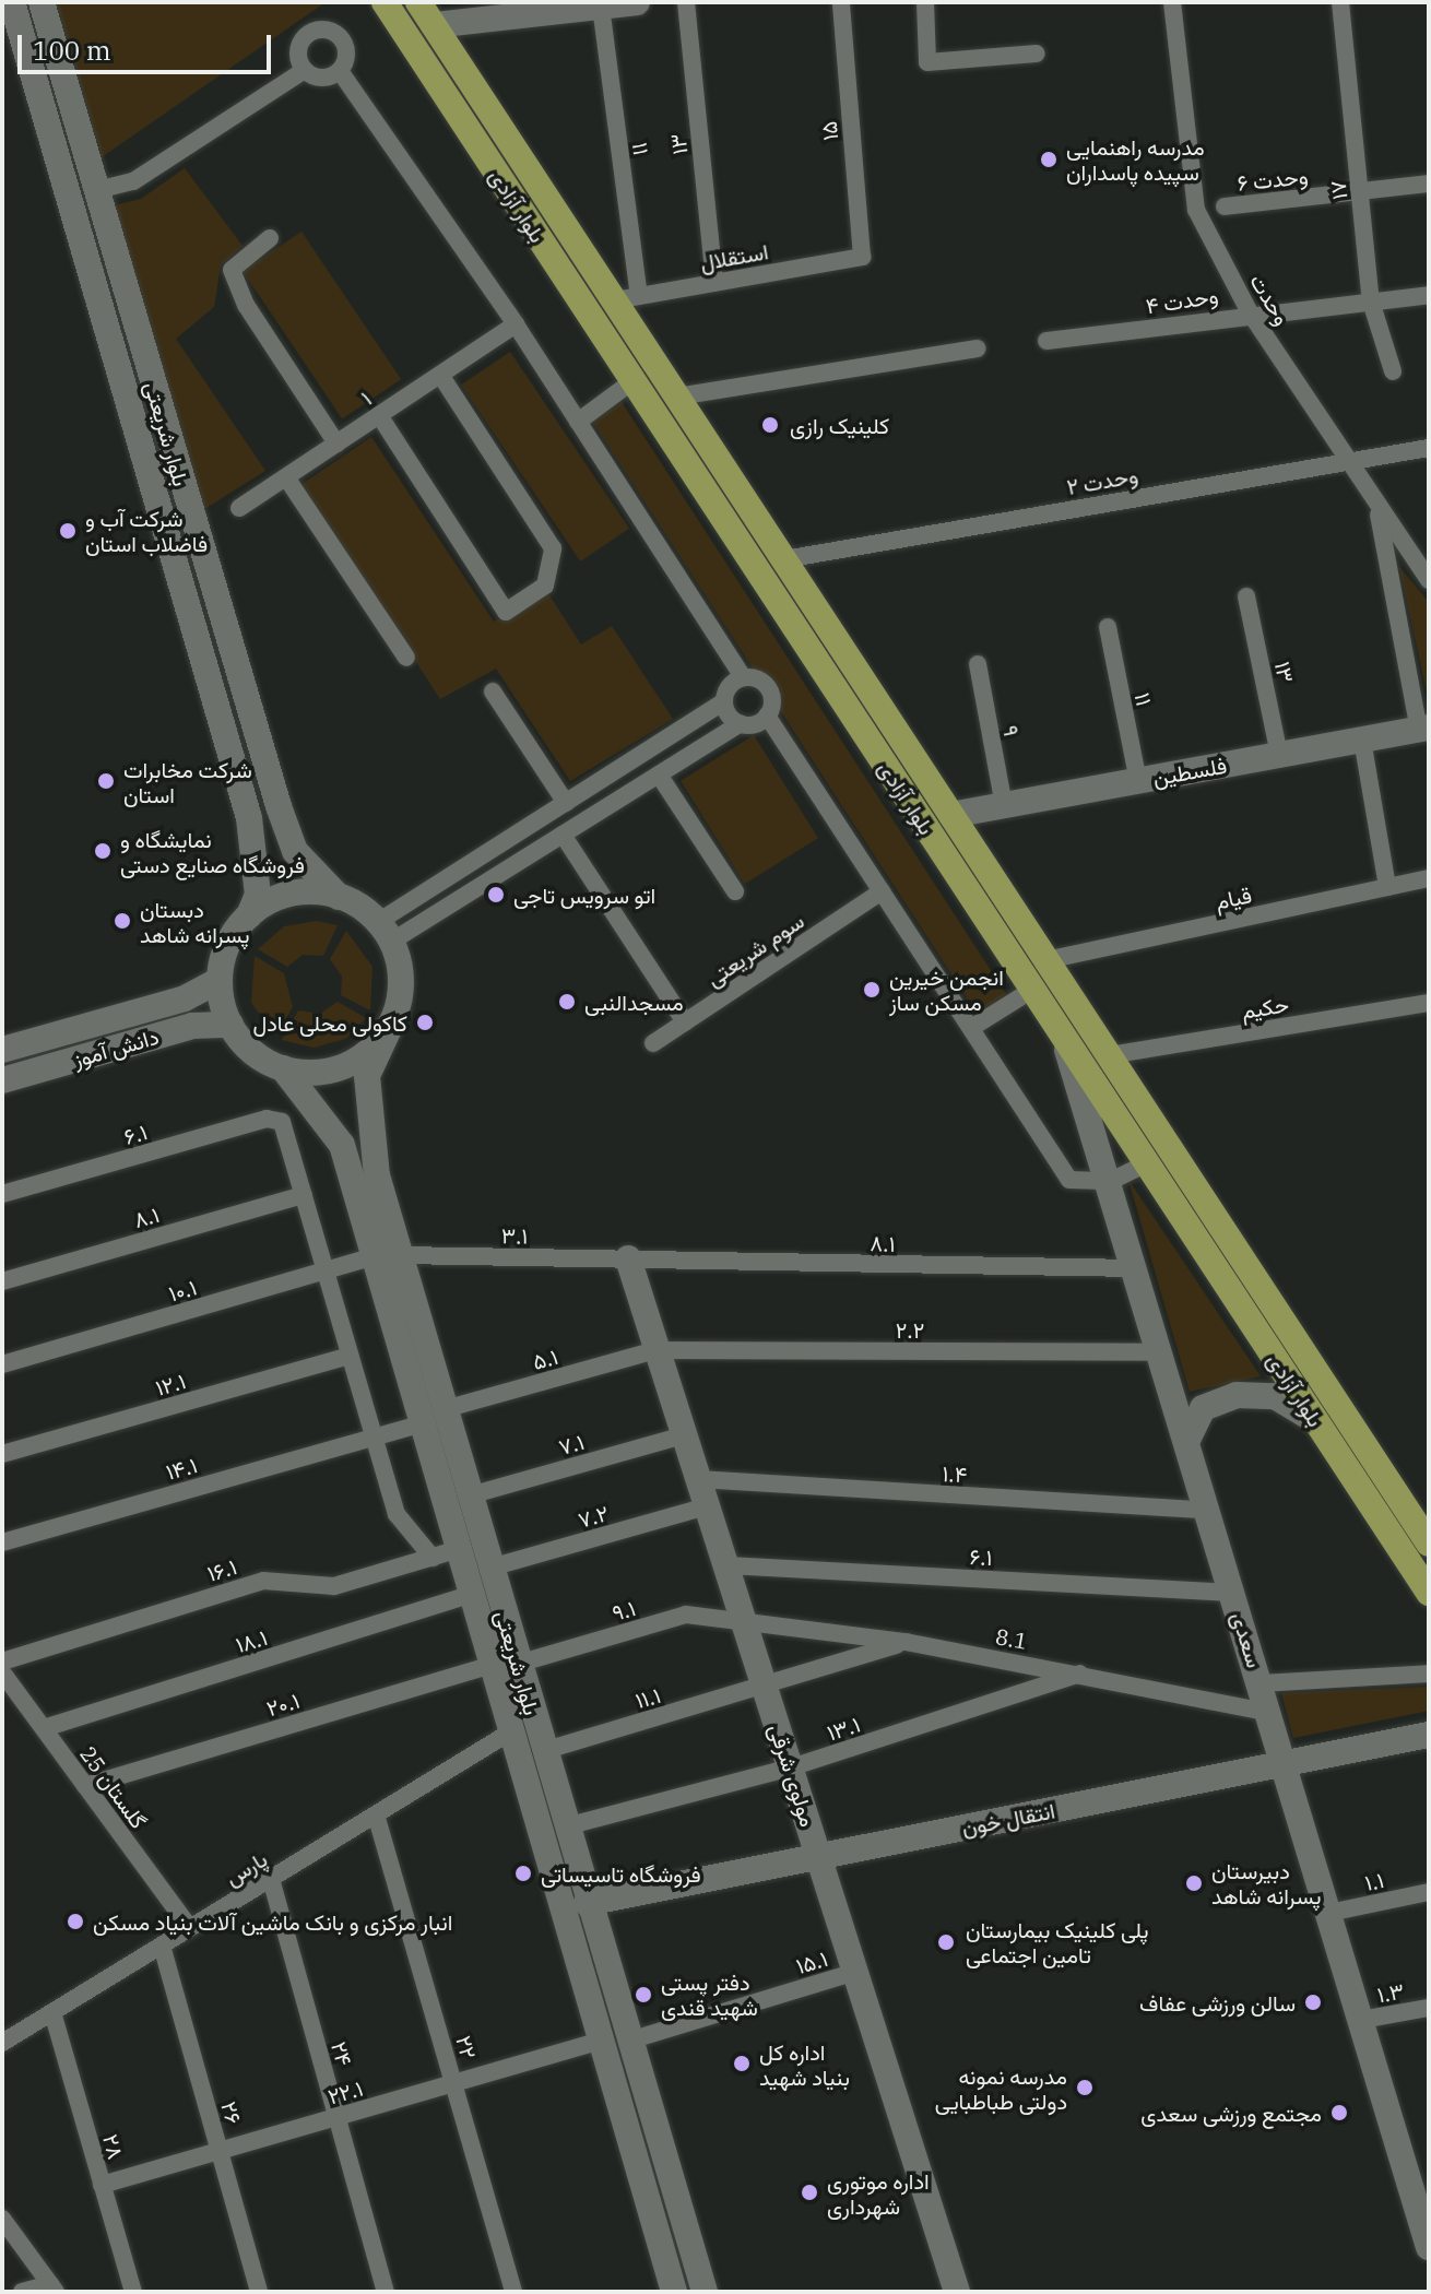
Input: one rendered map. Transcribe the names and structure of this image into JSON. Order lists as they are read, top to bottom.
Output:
{
  "streets": {
    "main road": [
      "بلوار آزادی",
      "بلوار شریعتی",
      "فلسطین",
      "دانش آموز",
      "سعدی",
      "مولوی شرقی",
      "انتقال خون"
    ],
    "street": [
      "۱۵",
      "۱۳",
      "۱۱",
      "وحدت ۶",
      "۱۷",
      "استقلال",
      "وحدت",
      "وحدت ۴",
      "۱",
      "وحدت ۲",
      "۹",
      "قیام",
      "سوم شریعتی",
      "حکیم",
      "۶.۱",
      "۸.۱",
      "۳.۱",
      "۱۰.۱",
      "۲.۲",
      "۵.۱",
      "۱۲.۱",
      "۷.۱",
      "۱۴.۱",
      "۱.۴",
      "۷.۲",
      "۱۶.۱",
      "۹.۱",
      "8.1",
      "۱۸.۱",
      "۱۱.۱",
      "۲۰.۱",
      "۱۳.۱",
      "گلستان 25",
      "پارس",
      "۱.۱",
      "۱۵.۱",
      "۱.۳",
      "۲۲",
      "۲۴",
      "۲۲.۱",
      "۲۶",
      "۲۸"
    ]
  },
  "crossings": [
    ["۱۵", "استقلال"],
    ["۱۳", "استقلال"],
    ["۱۳", "فلسطین"],
    ["۱۱", "بلوار آزادی"],
    ["۱۱", "استقلال"],
    ["۱۱", "فلسطین"],
    ["وحدت ۶", "۱۷"],
    ["۱۷", "وحدت ۴"],
    ["بلوار آزادی", "استقلال"],
    ["بلوار آزادی", "وحدت ۲"],
    ["بلوار آزادی", "فلسطین"],
    ["بلوار آزادی", "قیام"],
    ["بلوار آزادی", "حکیم"],
    ["بلوار آزادی", "سعدی"],
    ["وحدت", "وحدت ۴"],
    ["وحدت", "وحدت ۲"],
    ["بلوار شریعتی", "دانش آموز"],
    ["بلوار شریعتی", "۳.۱"],
    ["بلوار شریعتی", "۱۰.۱"],
    ["بلوار شریعتی", "۵.۱"],
    ["بلوار شریعتی", "۷.۱"],
    ["بلوار شریعتی", "۷.۲"],
    ["بلوار شریعتی", "۱۶.۱"],
    ["بلوار شریعتی", "۹.۱"],
    ["بلوار شریعتی", "۱۸.۱"],
    ["بلوار شریعتی", "۱۱.۱"],
    ["بلوار شریعتی", "۲۰.۱"],
    ["بلوار شریعتی", "۱۳.۱"],
    ["بلوار شریعتی", "انتقال خون"],
    ["بلوار شریعتی", "پارس"],
    ["بلوار شریعتی", "۱۵.۱"],
    ["بلوار شریعتی", "۲۲.۱"],
    ["۹", "فلسطین"],
    ["۶.۱", "۸.۱"],
    ["۶.۱", "سعدی"],
    ["۶.۱", "مولوی شرقی"],
    ["۸.۱", "۳.۱"],
    ["۸.۱", "سعدی"],
    ["۸.۱", "مولوی شرقی"],
    ["۳.۱", "۱۰.۱"],
    ["۳.۱", "مولوی شرقی"],
    ["۲.۲", "۵.۱"],
    ["۲.۲", "سعدی"],
    ["۲.۲", "مولوی شرقی"],
    ["۵.۱", "۱۴.۱"],
    ["۵.۱", "مولوی شرقی"],
    ["۷.۱", "مولوی شرقی"],
    ["۱.۴", "سعدی"],
    ["۱.۴", "مولوی شرقی"],
    ["۷.۲", "مولوی شرقی"],
    ["۹.۱", "8.1"],
    ["۹.۱", "۲۰.۱"],
    ["۹.۱", "مولوی شرقی"],
    ["8.1", "سعدی"],
    ["8.1", "۱۱.۱"],
    ["8.1", "۱۳.۱"],
    ["8.1", "مولوی شرقی"],
    ["سعدی", "انتقال خون"],
    ["سعدی", "۱.۱"],
    ["سعدی", "۱.۳"],
    ["۱۸.۱", "گلستان 25"],
    ["۱۱.۱", "مولوی شرقی"],
    ["۲۰.۱", "گلستان 25"],
    ["۱۳.۱", "مولوی شرقی"],
    ["مولوی شرقی", "انتقال خون"],
    ["مولوی شرقی", "۱۵.۱"],
    ["گلستان 25", "پارس"],
    ["پارس", "۲۲"],
    ["پارس", "۲۴"],
    ["پارس", "۲۶"],
    ["پارس", "۲۸"],
    ["۲۲", "۲۲.۱"],
    ["۲۴", "۲۲.۱"],
    ["۲۲.۱", "۲۶"],
    ["۲۲.۱", "۲۸"]
  ],
  "places": [
    "مدرسه راهنمایی سپیده پاسداران",
    "کلینیک رازی",
    "شرکت آب و فاضلاب استان",
    "شرکت مخابرات استان",
    "نمایشگاه و فروشگاه صنایع دستی",
    "اتو سرویس تاجی",
    "دبستان پسرانه شاهد",
    "انجمن خیرین مسکن ساز",
    "مسجدالنبی",
    "کاکولی محلی عادل",
    "فروشگاه تاسیساتی",
    "دبیرستان پسرانه شاهد",
    "انبار مرکزی و بانک ماشین آلات بنیاد مسکن",
    "پلی کلینیک بیمارستان تامین اجتماعی",
    "دفتر پستی شهید قندی",
    "سالن ورزشی عفاف",
    "اداره کل بنیاد شهید",
    "مدرسه نمونه دولتی طباطبایی",
    "مجتمع ورزشی سعدی",
    "اداره موتوری شهرداری"
  ],
  "scale_bar": "100 m"
}
